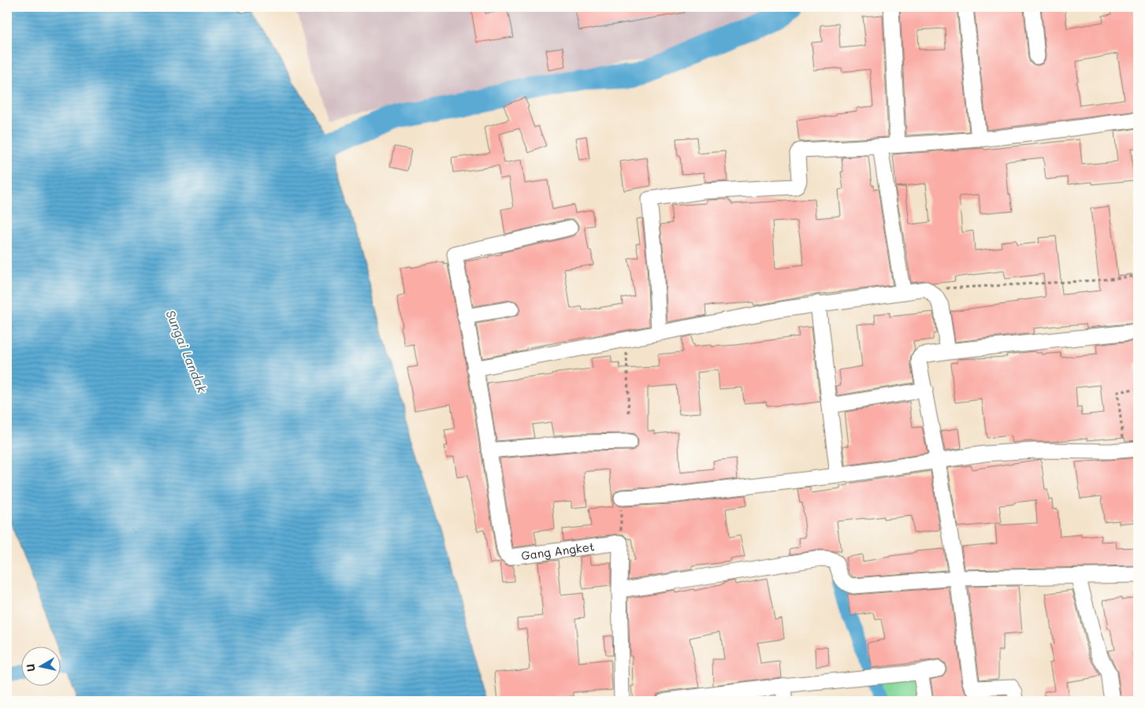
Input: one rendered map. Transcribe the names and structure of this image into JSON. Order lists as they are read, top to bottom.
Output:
{
  "streets": {
    "street": ["Gang Angket"]
  },
  "water": ["Sungai Landak"],
  "north": "left"
}
